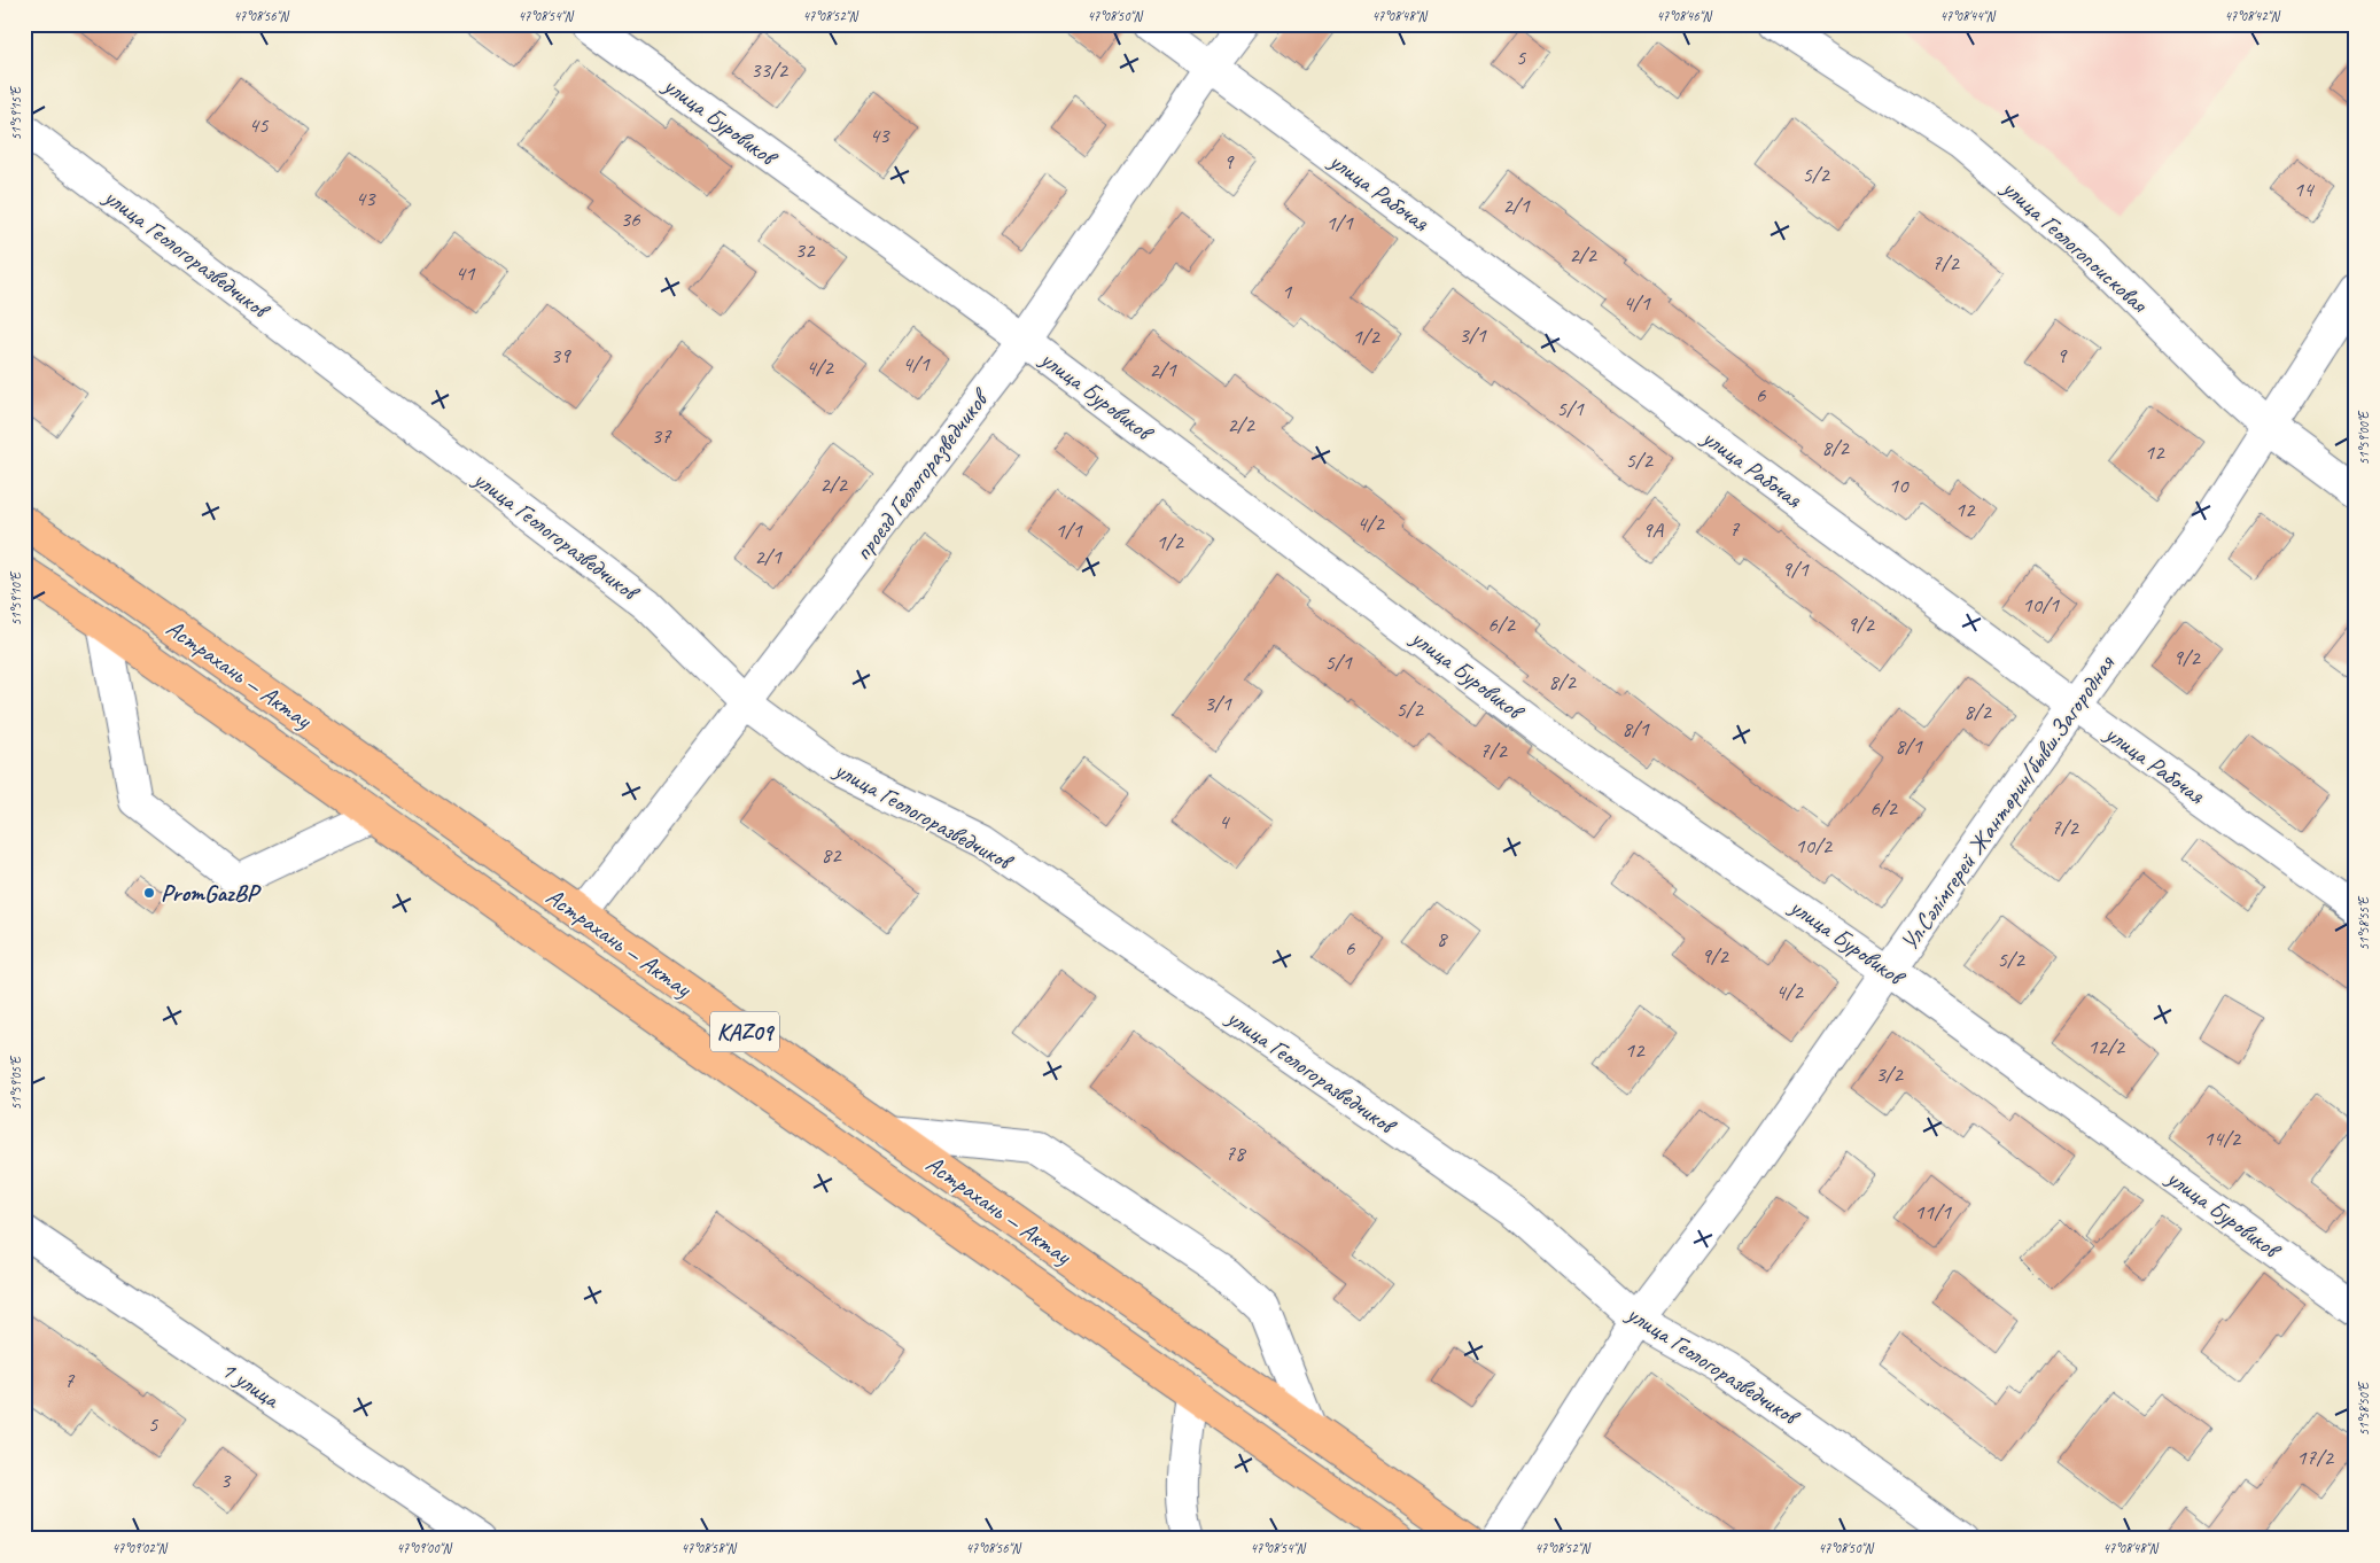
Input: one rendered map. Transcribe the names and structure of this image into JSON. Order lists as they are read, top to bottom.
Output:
{
  "streets": {
    "highway": ["Астрахань — Актау", "KAZ09"],
    "street": [
      "улица Буровиков",
      "улица Рабочая",
      "улица Геологопоисковая",
      "улица Геологоразведчиков",
      "проезд Геологоразведчиков",
      "Ул.Сәлімгерей Жантөрин/бывш.Загородная",
      "1 улица"
    ]
  },
  "crossings": [
    ["улица Буровиков", "проезд Геологоразведчиков"],
    ["улица Буровиков", "Ул.Сәлімгерей Жантөрин/бывш.Загородная"],
    ["улица Рабочая", "проезд Геологоразведчиков"],
    ["улица Рабочая", "Ул.Сәлімгерей Жантөрин/бывш.Загородная"],
    ["улица Геологопоисковая", "Ул.Сәлімгерей Жантөрин/бывш.Загородная"],
    ["улица Геологоразведчиков", "проезд Геологоразведчиков"],
    ["улица Геологоразведчиков", "Ул.Сәлімгерей Жантөрин/бывш.Загородная"],
    ["проезд Геологоразведчиков", "Астрахань — Актау"]
  ],
  "places": ["PromGazBP"],
  "house_numbers": [
    "5",
    "33/2",
    "45",
    "43",
    "9",
    "5/2",
    "14",
    "43",
    "2/1",
    "36",
    "1/1",
    "32",
    "2/2",
    "7/2",
    "41",
    "1",
    "4/1",
    "3/1",
    "1/2",
    "39",
    "9",
    "4/1",
    "4/2",
    "2/1",
    "6",
    "5/1",
    "2/2",
    "37",
    "8/2",
    "12",
    "5/2",
    "2/2",
    "10",
    "12",
    "4/2",
    "7",
    "1/1",
    "9А",
    "1/2",
    "2/1",
    "9/1",
    "10/1",
    "6/2",
    "9/2",
    "9/2",
    "5/1",
    "8/2",
    "3/1",
    "5/2",
    "8/2",
    "8/1",
    "8/1",
    "7/2",
    "6/2",
    "4",
    "7/2",
    "10/2",
    "82",
    "8",
    "6",
    "9/2",
    "5/2",
    "4/2",
    "12/2",
    "12",
    "3/2",
    "14/2",
    "78",
    "11/1",
    "7",
    "5",
    "17/2",
    "3"
  ],
  "coordinates": [
    "47°08'56\"N",
    "47°08'54\"N",
    "47°08'52\"N",
    "47°08'50\"N",
    "47°08'48\"N",
    "47°08'46\"N",
    "47°08'44\"N",
    "47°08'42\"N",
    "51°59'15\"E",
    "51°59'00\"E",
    "51°59'10\"E",
    "51°58'55\"E",
    "51°59'05\"E",
    "51°58'50\"E",
    "47°09'02\"N",
    "47°09'00\"N",
    "47°08'58\"N"
  ]
}
